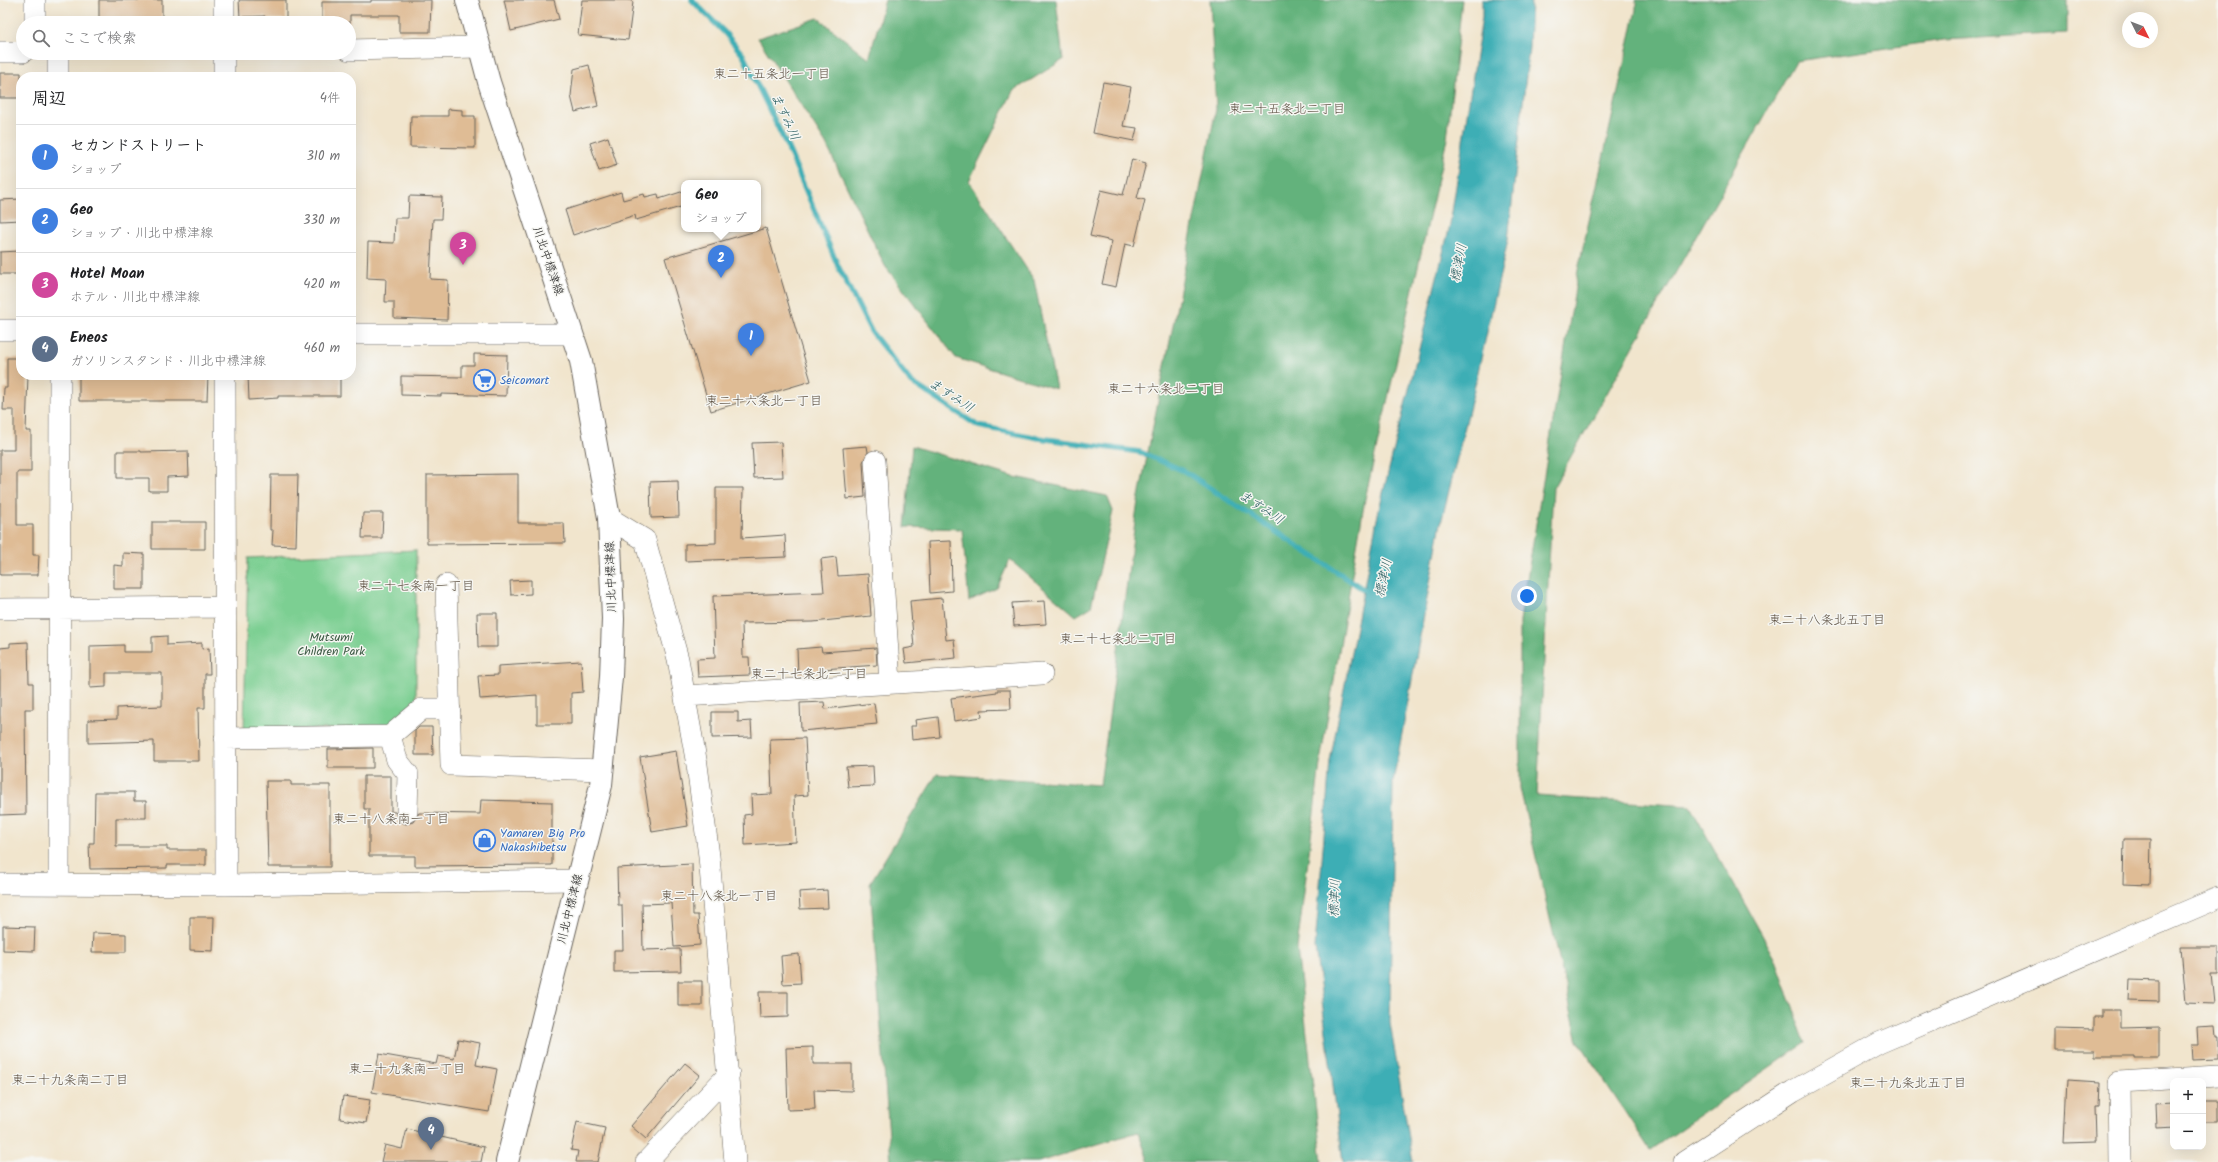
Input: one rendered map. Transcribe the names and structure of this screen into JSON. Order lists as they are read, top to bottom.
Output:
{
  "streets": {
    "main road": ["川北中標津線"]
  },
  "districts": [
    "東二十五条北一丁目",
    "東二十五条北二丁目",
    "東二十六条北二丁目",
    "東二十六条北一丁目",
    "東二十七条南一丁目",
    "東二十八条北五丁目",
    "東二十七条北二丁目",
    "東二十七条北一丁目",
    "東二十八条南一丁目",
    "東二十八条北一丁目",
    "東二十九条南一丁目",
    "東二十九条南二丁目",
    "東二十九条北五丁目"
  ],
  "water": ["ますみ川", "標津川"],
  "parks": ["Mutsumi Children Park"],
  "places": {
    "supermarket": ["Seicomart"],
    "shop": ["Yamaren Big Pro Nakashibetsu"]
  },
  "north": "bottom right",
  "page": {
    "search": "ここで検索",
    "heading": ["周辺", "4件"],
    "list": [
      {
        "mark": "1",
        "name": "セカンドストリート",
        "note": "ショップ",
        "value": "310 m"
      },
      {
        "mark": "2",
        "name": "Geo",
        "note": "ショップ · 川北中標津線",
        "value": "330 m"
      },
      {
        "mark": "3",
        "name": "Hotel Moan",
        "note": "ホテル · 川北中標津線",
        "value": "420 m"
      },
      {
        "mark": "4",
        "name": "Eneos",
        "note": "ガソリンスタンド · 川北中標津線",
        "value": "460 m"
      }
    ],
    "popup": ["Geo", "ショップ"],
    "pins": [
      "3",
      "2",
      "1",
      "4"
    ],
    "map_buttons": ["+", "−"]
  }
}
